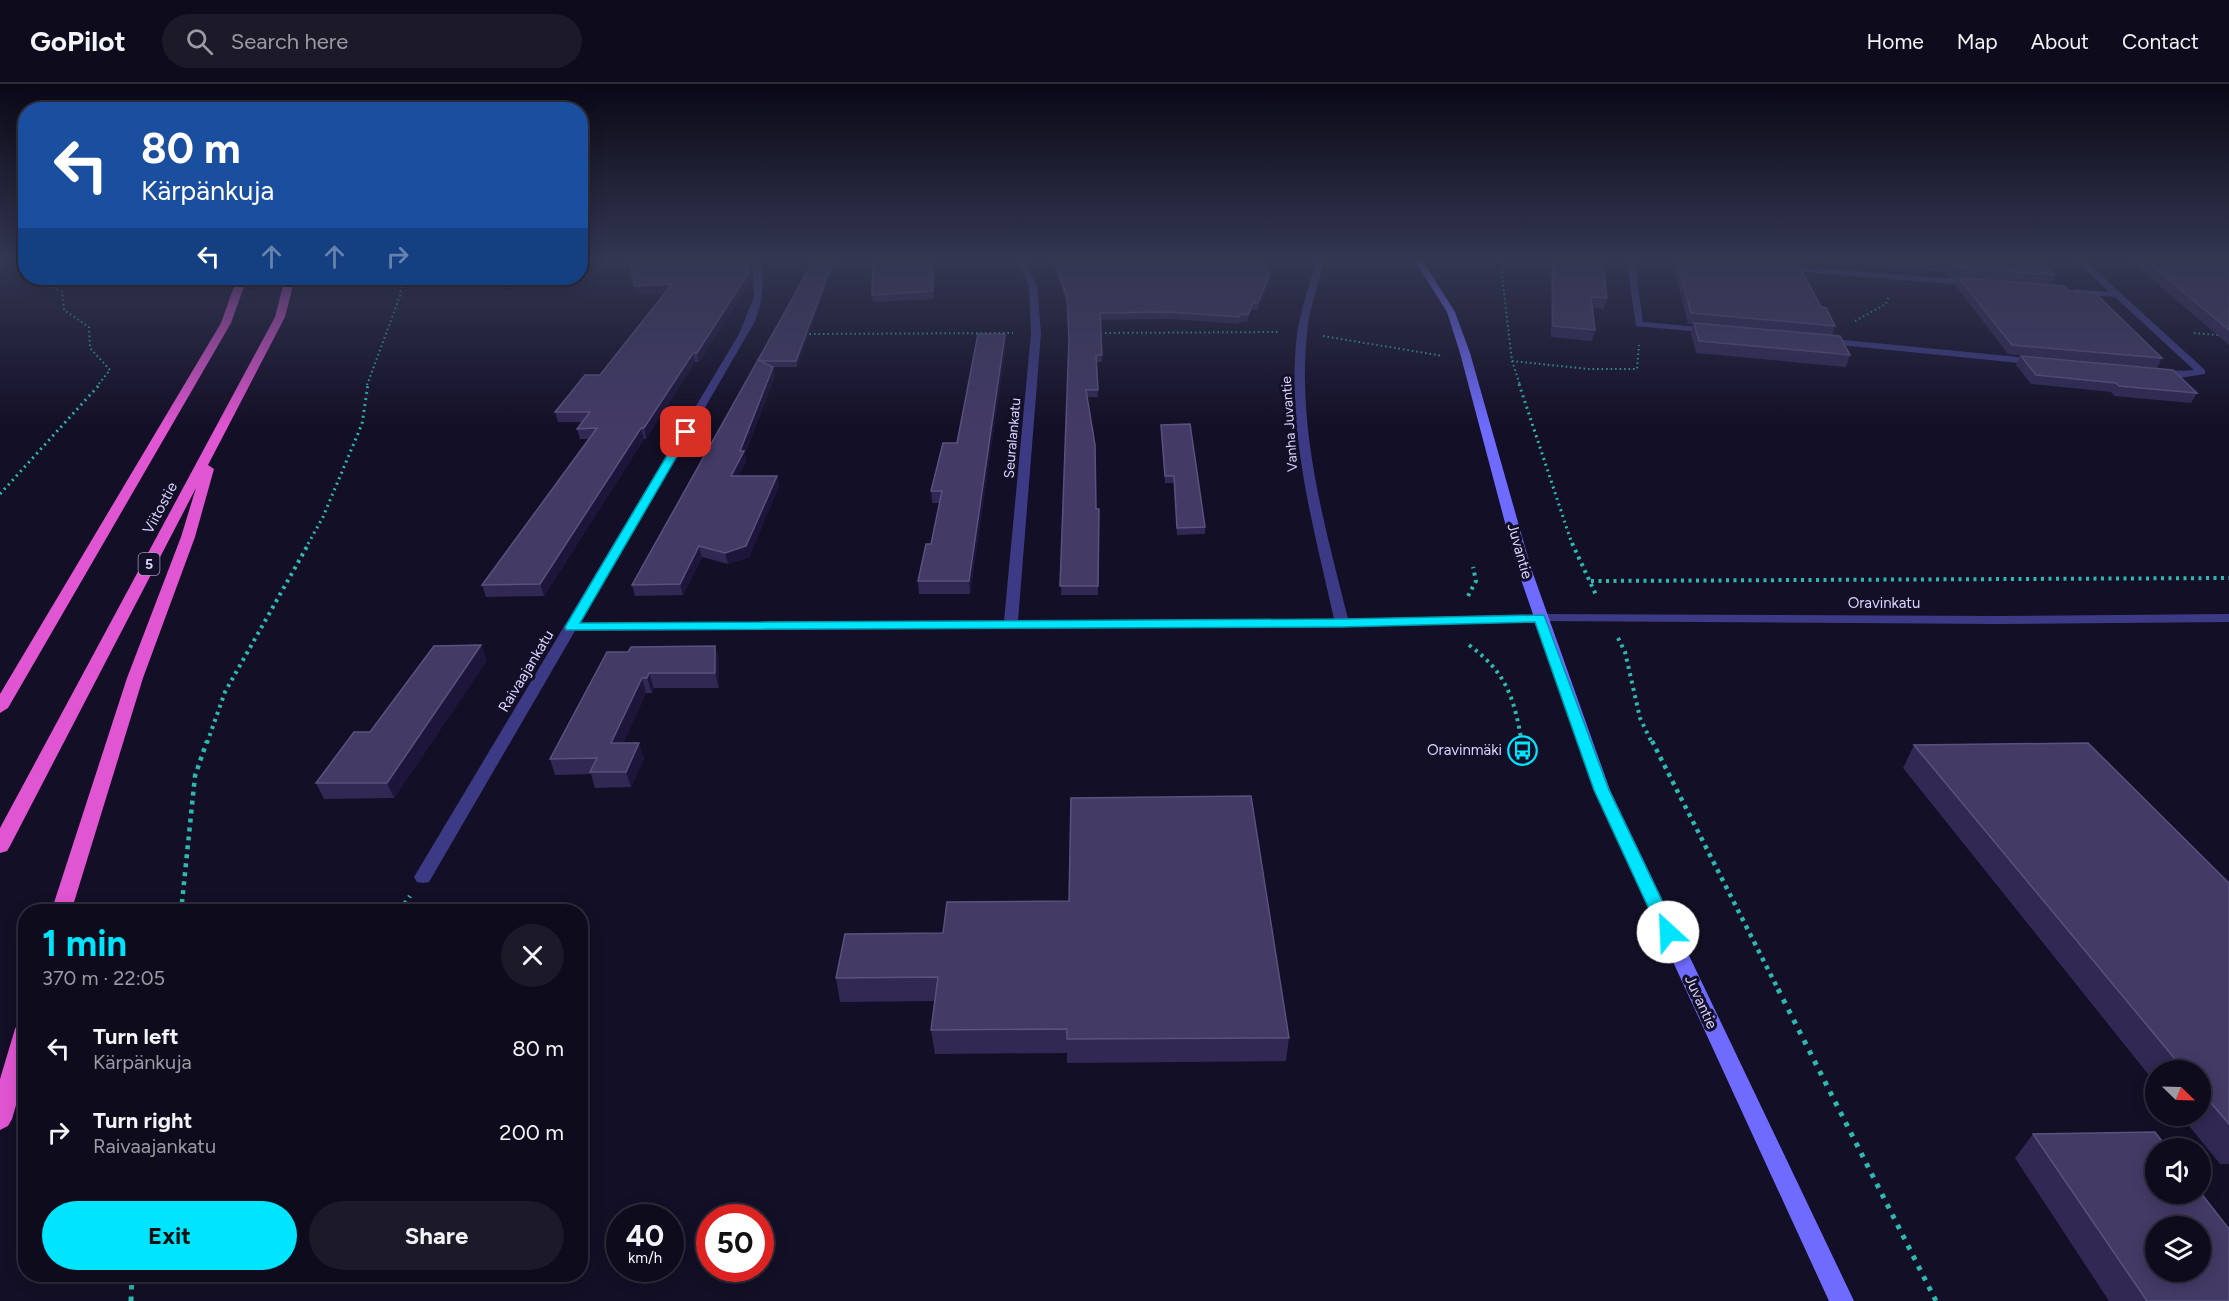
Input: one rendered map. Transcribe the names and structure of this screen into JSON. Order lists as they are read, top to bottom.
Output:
{
  "streets": {
    "highway": ["Viitostie", "5"],
    "main road": ["Juvantie"],
    "street": [
      "Vanha Juvantie",
      "Seuralankatu",
      "Oravinkatu",
      "Raivaajankatu"
    ]
  },
  "crossings": [
    ["Vanha Juvantie", "Oravinkatu"],
    ["Seuralankatu", "Oravinkatu"],
    ["Juvantie", "Oravinkatu"],
    ["Oravinkatu", "Raivaajankatu"]
  ],
  "places": {
    "bus stop": ["Oravinmäki"]
  },
  "north": "bottom right",
  "page": {
    "header": "GoPilot",
    "search": "Search here",
    "nav": [
      "Home",
      "Map",
      "About",
      "Contact"
    ],
    "turn": ["80 m", "Kärpänkuja"],
    "heading": ["1 min", "370 m · 22:05"],
    "list": [
      {
        "name": "Turn left",
        "note": "Kärpänkuja",
        "value": "80 m"
      },
      {
        "name": "Turn right",
        "note": "Raivaajankatu",
        "value": "200 m"
      }
    ],
    "buttons": ["Exit", "Share"],
    "speed": "40 km/h",
    "limit": "50"
  }
}
